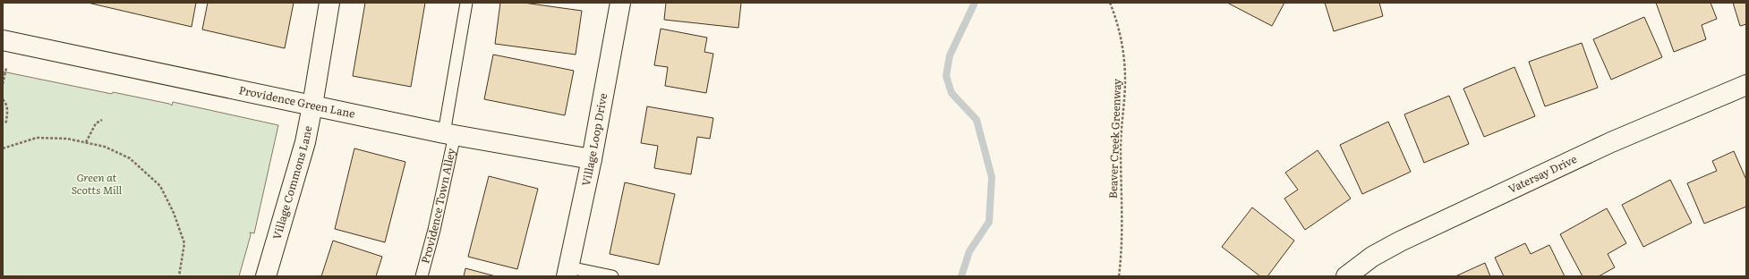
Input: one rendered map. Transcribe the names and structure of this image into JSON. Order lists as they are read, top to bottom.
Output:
{
  "streets": {
    "street": [
      "Providence Green Lane",
      "Village Loop Drive",
      "Vatersay Drive",
      "Village Commons Lane"
    ],
    "lane": ["Providence Town Alley"],
    "path": ["Beaver Creek Greenway"]
  },
  "crossings": [
    ["Providence Green Lane", "Village Loop Drive"],
    ["Providence Green Lane", "Village Commons Lane"],
    ["Providence Green Lane", "Providence Town Alley"]
  ],
  "parks": ["Green at Scotts Mill"]
}
